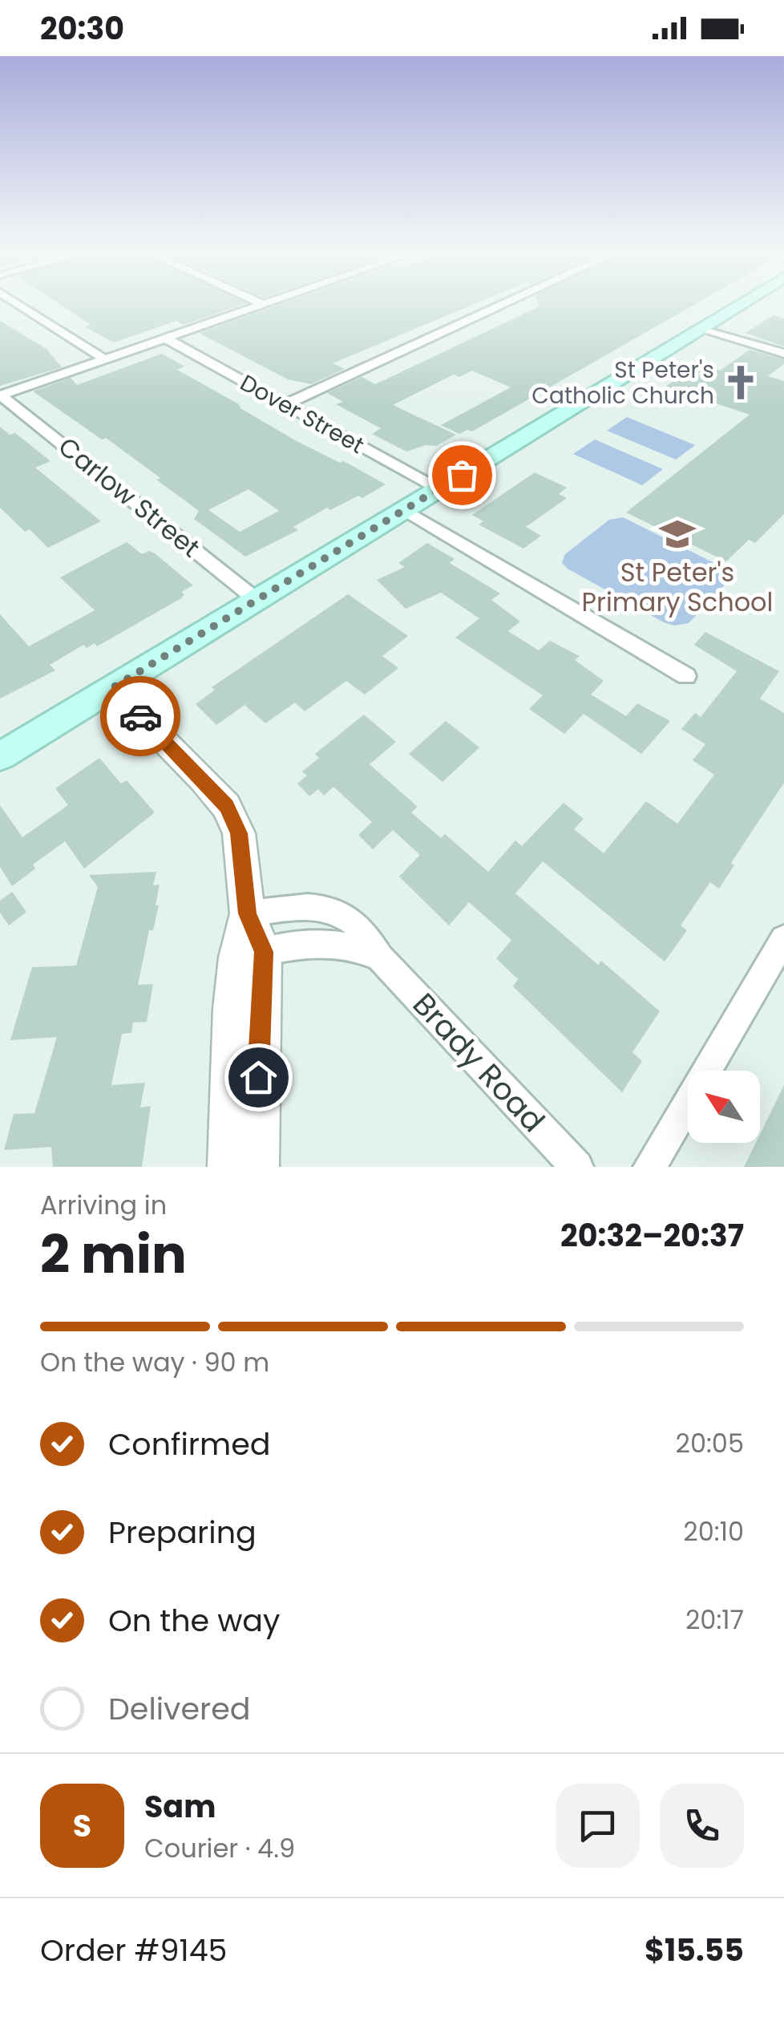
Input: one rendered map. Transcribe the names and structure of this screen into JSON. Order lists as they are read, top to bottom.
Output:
{
  "streets": {
    "street": ["Dover Street", "Carlow Street", "Brady Road"]
  },
  "places": {
    "church": ["St Peter's Catholic Church"],
    "school or university": ["St Peter's Primary School"]
  },
  "north": "top left",
  "page": {
    "status": "20:30",
    "heading": ["2 min", "Arriving in", "20:32–20:37"],
    "panel": [
      "Sam",
      "Courier · 4.9",
      "Order #9145",
      "$15.55"
    ],
    "bar": "On the way · 90 m",
    "list": [
      ["Confirmed", "20:05"],
      ["Preparing", "20:10"],
      ["On the way", "20:17"],
      "Delivered"
    ],
    "round": "S"
  }
}
